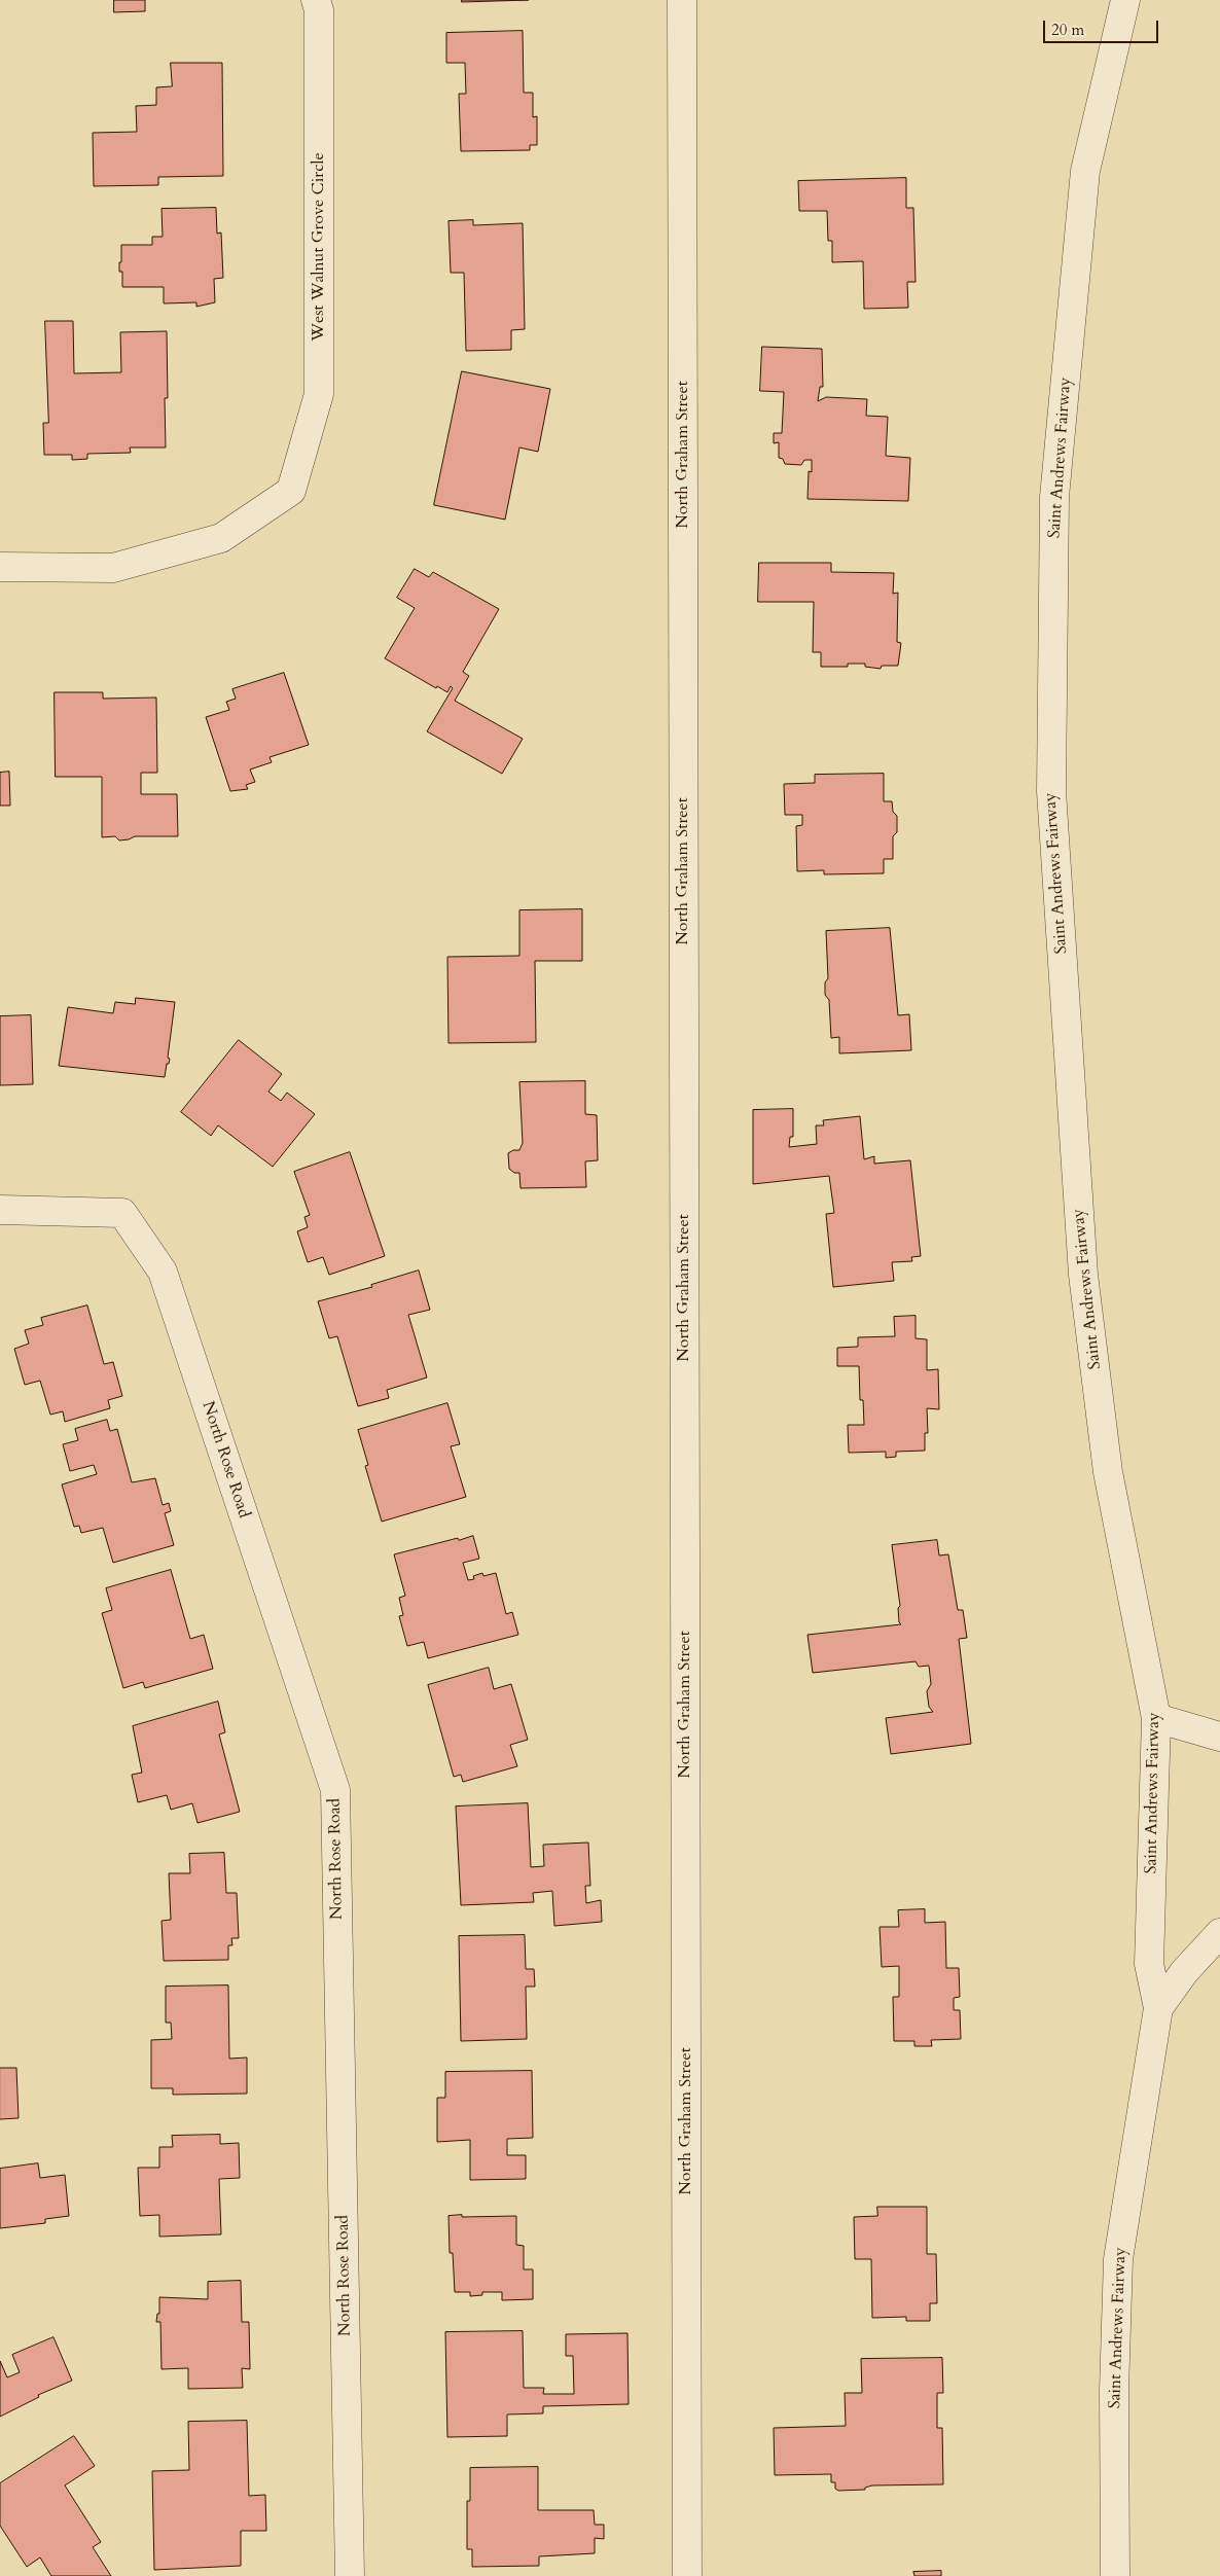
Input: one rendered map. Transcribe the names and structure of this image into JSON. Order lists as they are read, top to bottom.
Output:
{
  "streets": {
    "street": [
      "West Walnut Grove Circle",
      "North Graham Street",
      "Saint Andrews Fairway",
      "North Rose Road"
    ]
  },
  "scale_bar": "20 m"
}
